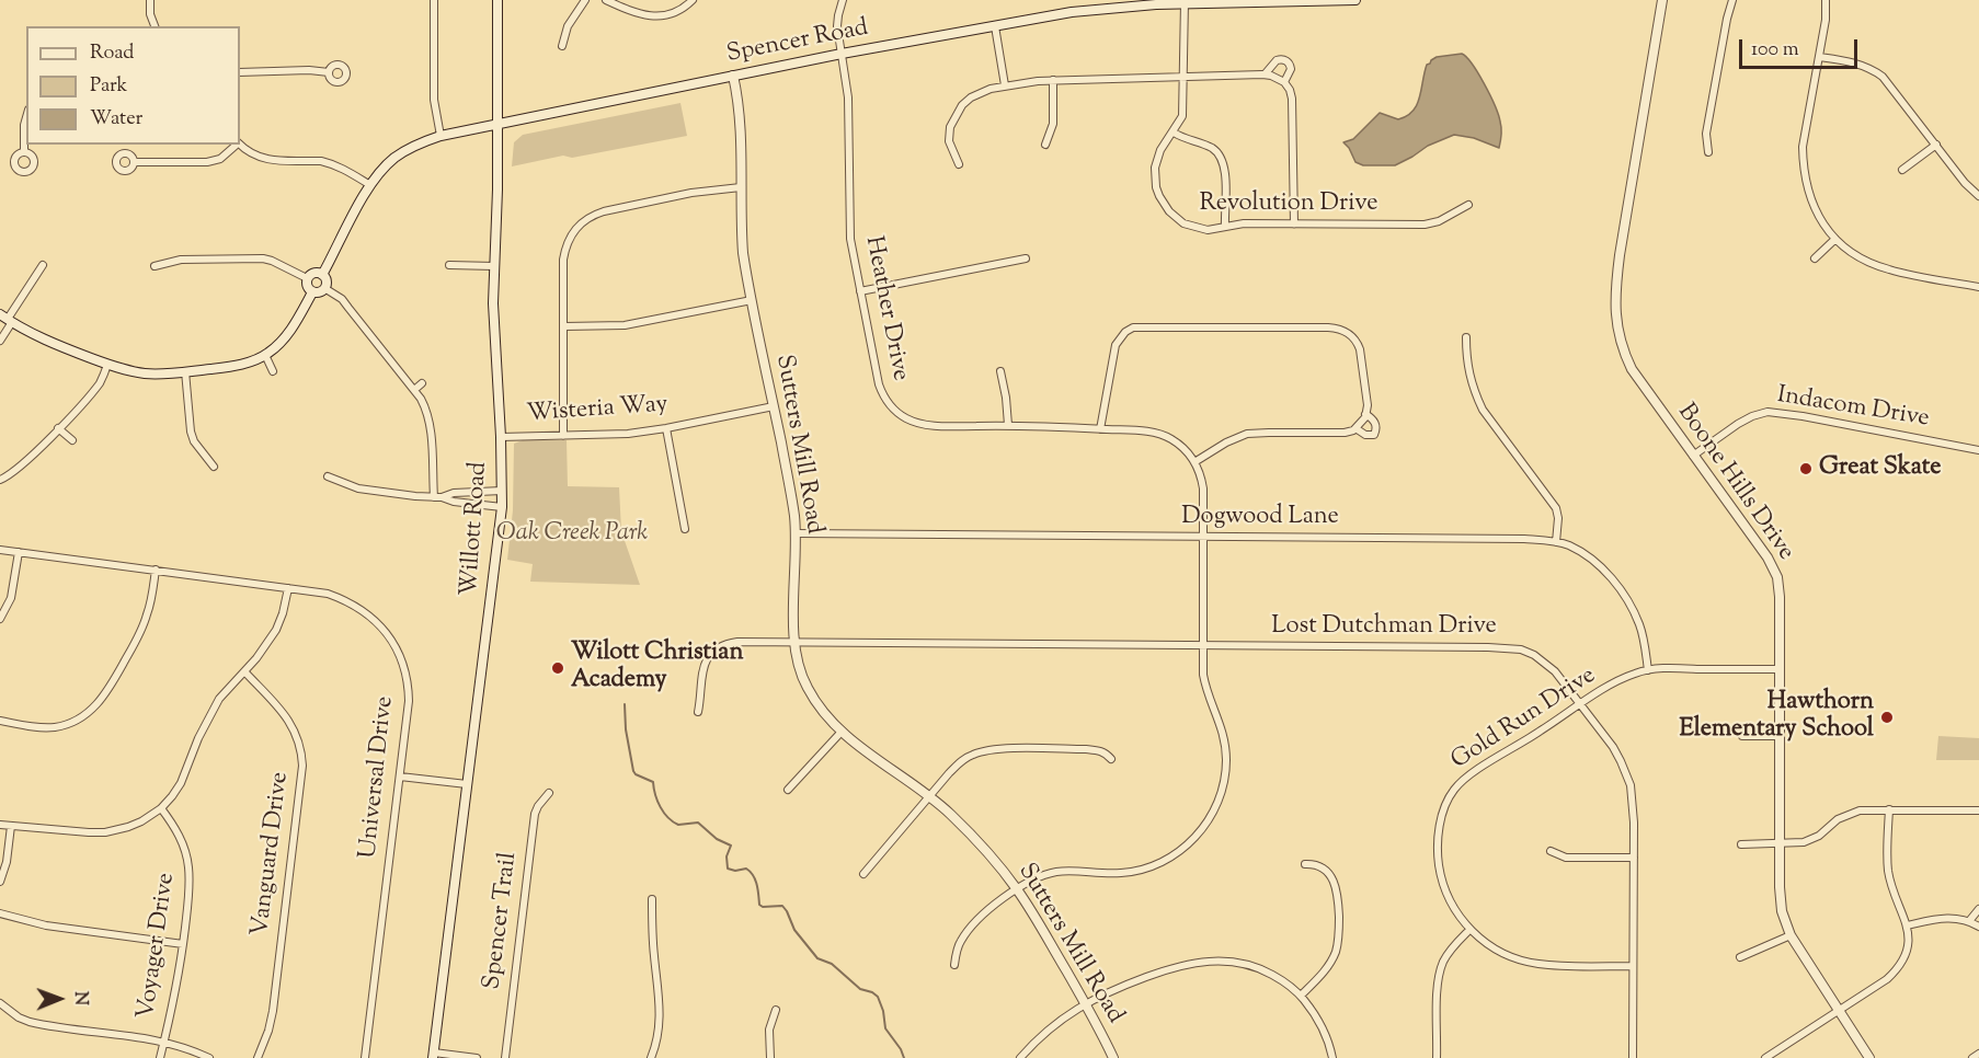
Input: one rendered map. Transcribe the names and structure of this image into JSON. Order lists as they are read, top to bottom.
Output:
{
  "streets": {
    "main road": ["Spencer Road", "Willott Road"],
    "street": [
      "Revolution Drive",
      "Heather Drive",
      "Indacom Drive",
      "Wisteria Way",
      "Sutters Mill Road",
      "Boone Hills Drive",
      "Dogwood Lane",
      "Lost Dutchman Drive",
      "Gold Run Drive",
      "Universal Drive",
      "Vanguard Drive",
      "Spencer Trail",
      "Voyager Drive"
    ]
  },
  "crossings": [
    ["Spencer Road", "Revolution Drive"],
    ["Spencer Road", "Heather Drive"],
    ["Spencer Road", "Sutters Mill Road"],
    ["Spencer Road", "Willott Road"],
    ["Indacom Drive", "Boone Hills Drive"],
    ["Wisteria Way", "Sutters Mill Road"],
    ["Wisteria Way", "Willott Road"],
    ["Sutters Mill Road", "Dogwood Lane"],
    ["Sutters Mill Road", "Lost Dutchman Drive"],
    ["Boone Hills Drive", "Gold Run Drive"],
    ["Dogwood Lane", "Gold Run Drive"],
    ["Lost Dutchman Drive", "Gold Run Drive"]
  ],
  "parks": ["Oak Creek Park"],
  "places": ["Great Skate", "Wilott Christian Academy", "Hawthorn Elementary School"],
  "legend": ["Road", "Park", "Water"],
  "scale_bar": "100 m",
  "north": "right"
}
